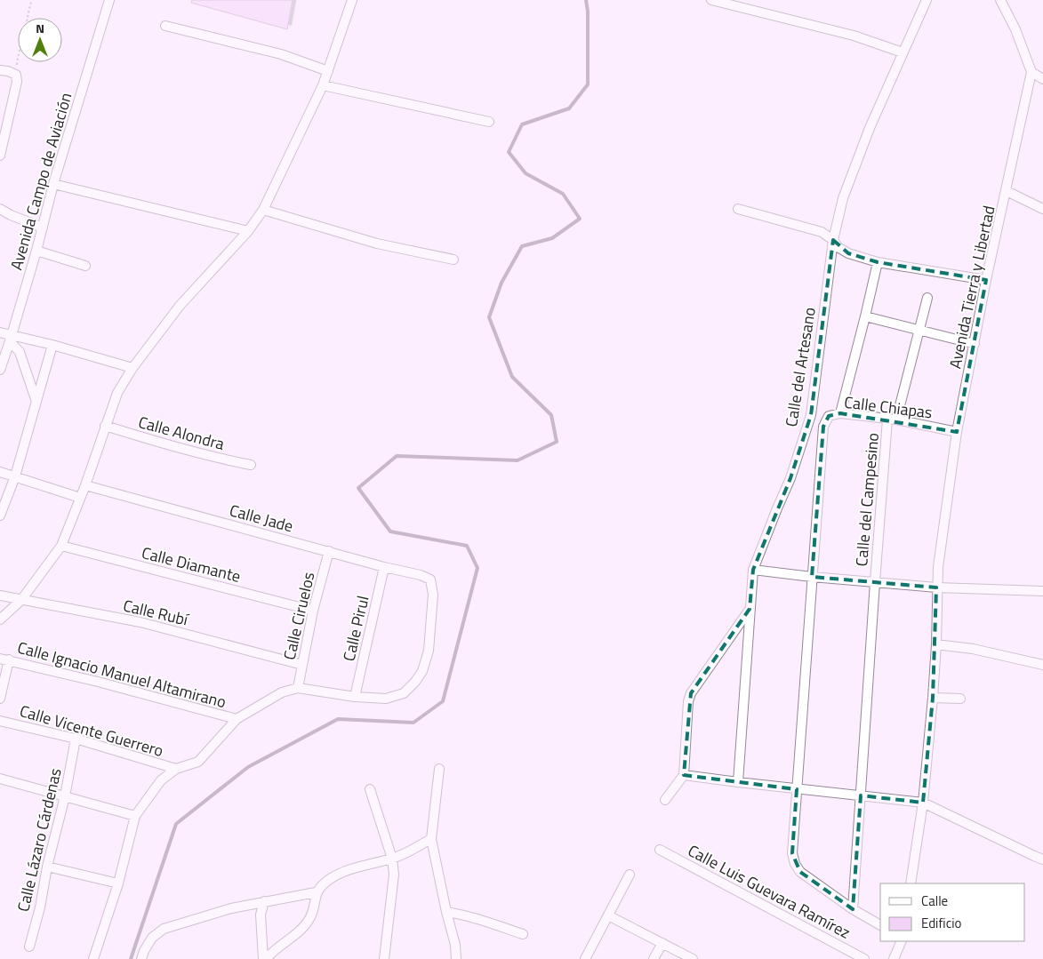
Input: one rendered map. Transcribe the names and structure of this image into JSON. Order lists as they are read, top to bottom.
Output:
{
  "streets": {
    "street": [
      "Avenida Campo de Aviación",
      "Avenida Tierra y Libertad",
      "Calle del Artesano",
      "Calle Chiapas",
      "Calle Alondra",
      "Calle del Campesino",
      "Calle Jade",
      "Calle Diamante",
      "Calle Rubí",
      "Calle Ciruelos",
      "Calle Pirul",
      "Calle Ignacio Manuel Altamirano",
      "Calle Vicente Guerrero",
      "Calle Lázaro Cárdenas",
      "Calle Luis Guevara Ramírez"
    ]
  },
  "crossings": [
    ["Avenida Tierra y Libertad", "Calle Chiapas"],
    ["Calle Chiapas", "Calle del Campesino"],
    ["Calle Jade", "Calle Ciruelos"],
    ["Calle Jade", "Calle Pirul"],
    ["Calle Diamante", "Calle Ciruelos"],
    ["Calle Rubí", "Calle Ciruelos"],
    ["Calle Vicente Guerrero", "Calle Lázaro Cárdenas"]
  ],
  "legend": ["Calle", "Edificio"],
  "north": "top"
}
